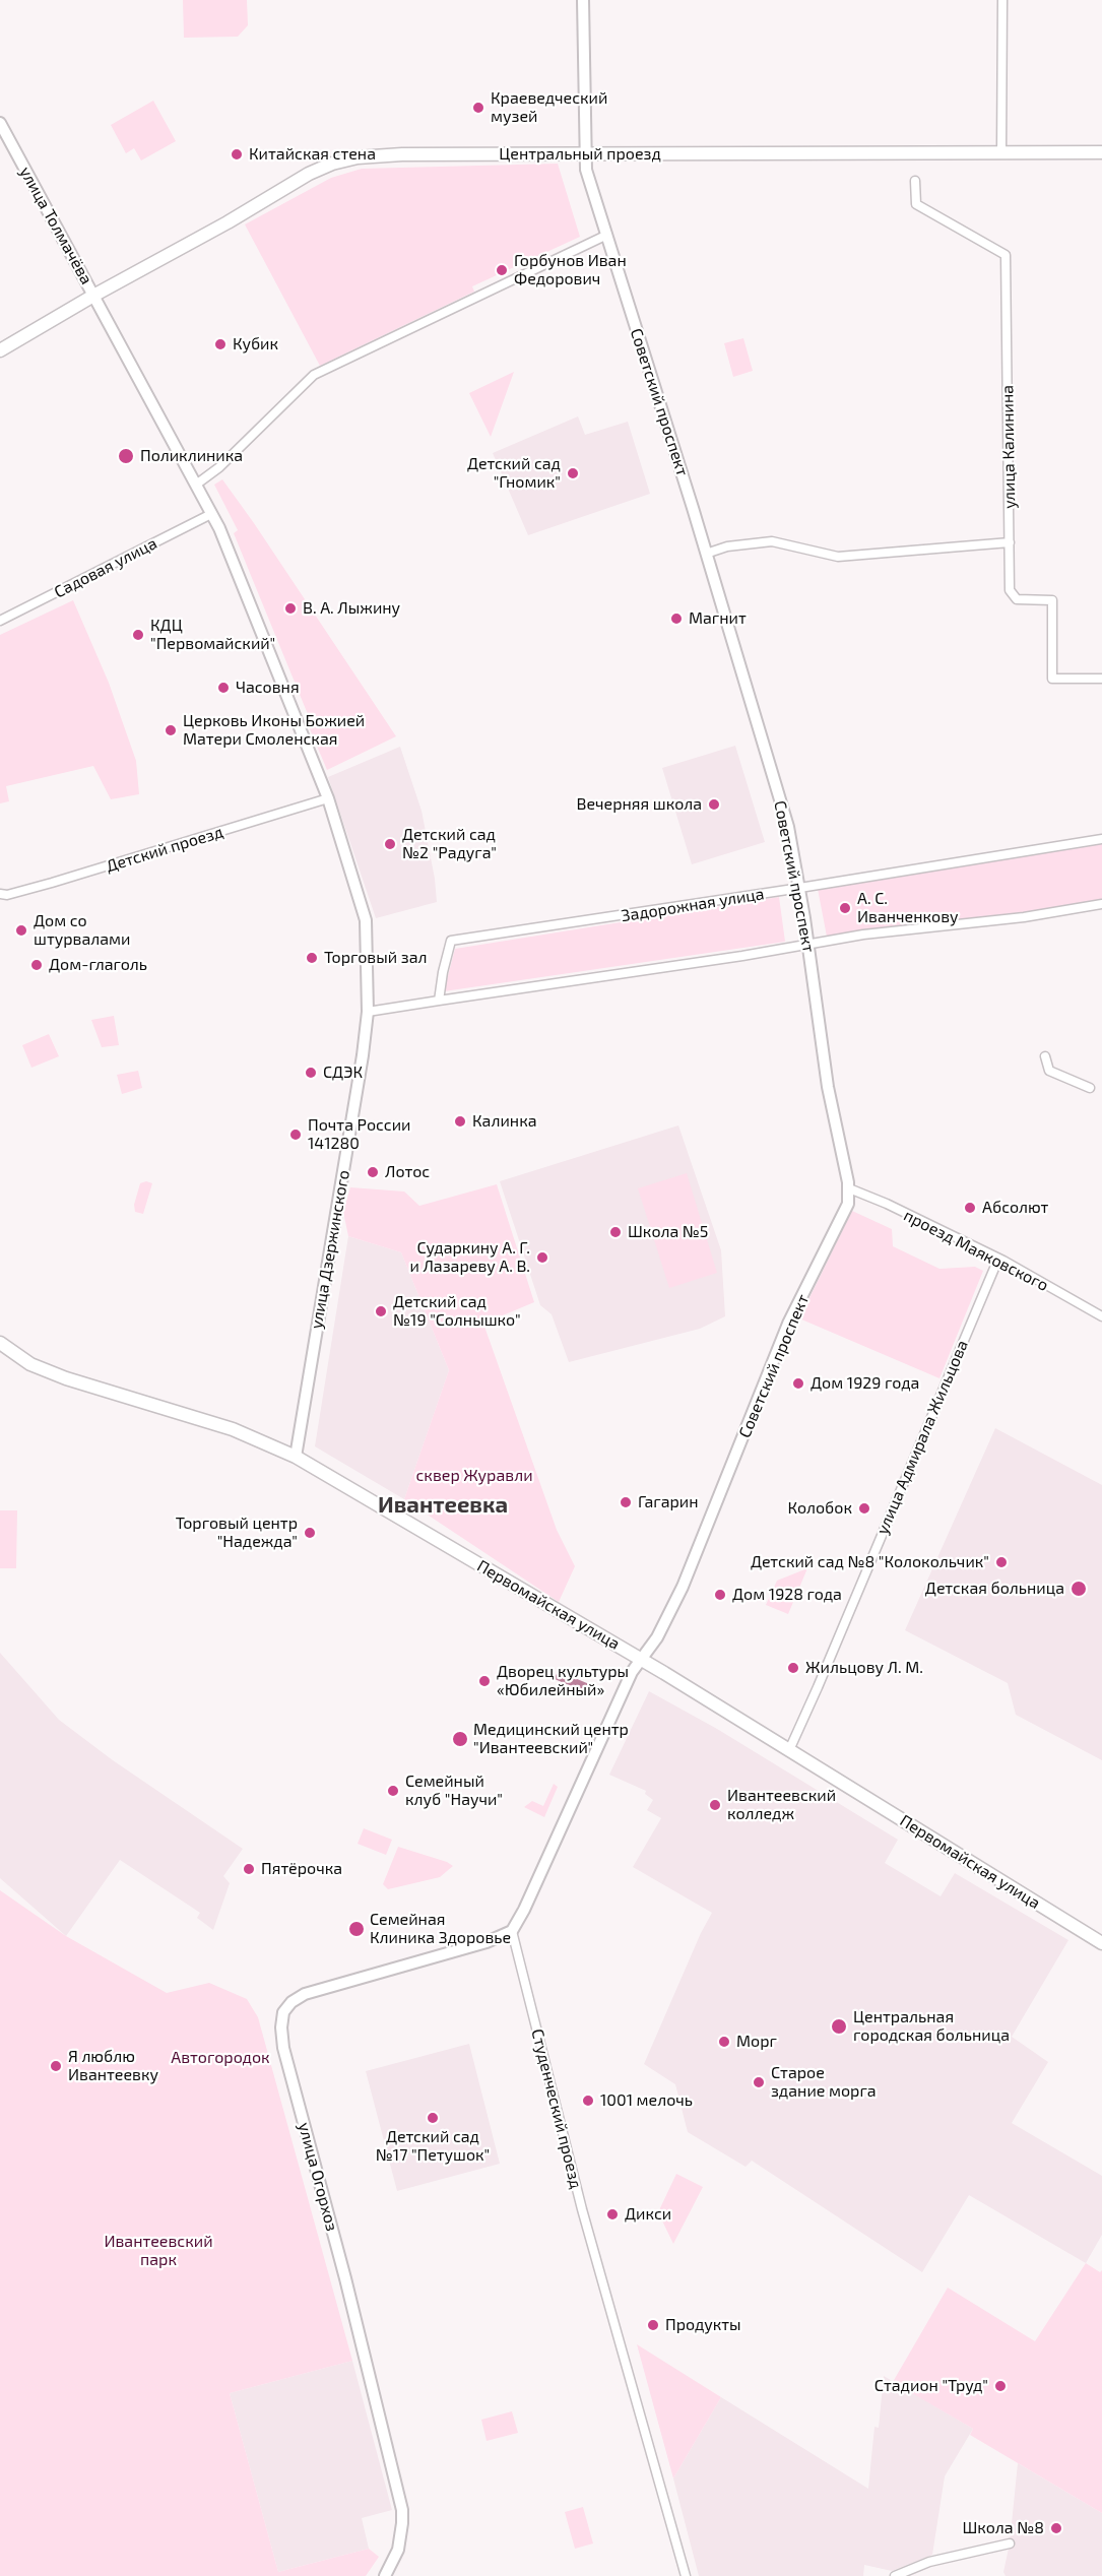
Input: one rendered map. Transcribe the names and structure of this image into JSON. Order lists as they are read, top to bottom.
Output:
{
  "streets": {
    "main road": ["Центральный проезд", "Первомайская улица"],
    "street": [
      "улица Толмачёва",
      "Советский проспект",
      "улица Калинина",
      "Садовая улица",
      "Детский проезд",
      "Задорожная улица",
      "улица Дзержинского",
      "проезд Маяковского",
      "улица Адмирала Жильцова",
      "Студенческий проезд",
      "улица Огорхоз"
    ]
  },
  "crossings": [
    ["Центральный проезд", "улица Толмачёва"],
    ["Центральный проезд", "Советский проспект"],
    ["Центральный проезд", "улица Дзержинского"],
    ["улица Толмачёва", "улица Дзержинского"],
    ["Советский проспект", "Задорожная улица"],
    ["Советский проспект", "проезд Маяковского"],
    ["Советский проспект", "Первомайская улица"],
    ["Садовая улица", "улица Дзержинского"],
    ["Детский проезд", "улица Дзержинского"],
    ["улица Дзержинского", "Первомайская улица"],
    ["проезд Маяковского", "улица Адмирала Жильцова"],
    ["улица Адмирала Жильцова", "Первомайская улица"],
    ["Студенческий проезд", "улица Огорхоз"]
  ],
  "districts": ["Ивантеевка"],
  "parks": ["сквер Журавли", "Автогородок", "Ивантеевский парк"],
  "places": [
    "Краеведческий музей",
    "Китайская стена",
    "Горбунов Иван Федорович",
    "Кубик",
    "Поликлиника",
    "Детский сад \"Гномик\"",
    "В. А. Лыжину",
    "Магнит",
    "КДЦ \"Первомайский\"",
    "Часовня",
    "Церковь Иконы Божией Матери Смоленская",
    "Вечерняя школа",
    "Детский сад №2 \"Радуга\"",
    "А. С. Иванченкову",
    "Дом со штурвалами",
    "Торговый зал",
    "Дом-глаголь",
    "СДЭК",
    "Калинка",
    "Почта России 141280",
    "Лотос",
    "Абсолют",
    "Школа №5",
    "Сударкину А. Г. и Лазареву А. В.",
    "Детский сад №19 \"Солнышко\"",
    "Дом 1929 года",
    "Гагарин",
    "Колобок",
    "Торговый центр \"Надежда\"",
    "Детский сад №8 \"Колокольчик\"",
    "Детская больница",
    "Дом 1928 года",
    "Жильцову Л. М.",
    "Дворец культуры «Юбилейный»",
    "Медицинский центр \"Ивантеевский\"",
    "Семейный клуб \"Научи\"",
    "Ивантеевский колледж",
    "Пятёрочка",
    "Семейная Клиника Здоровье",
    "Центральная городская больница",
    "Морг",
    "Я люблю Ивантеевку",
    "Старое здание морга",
    "1001 мелочь",
    "Детский сад №17 \"Петушок\"",
    "Дикси",
    "Продукты",
    "Стадион \"Труд\"",
    "Школа №8"
  ]
}
